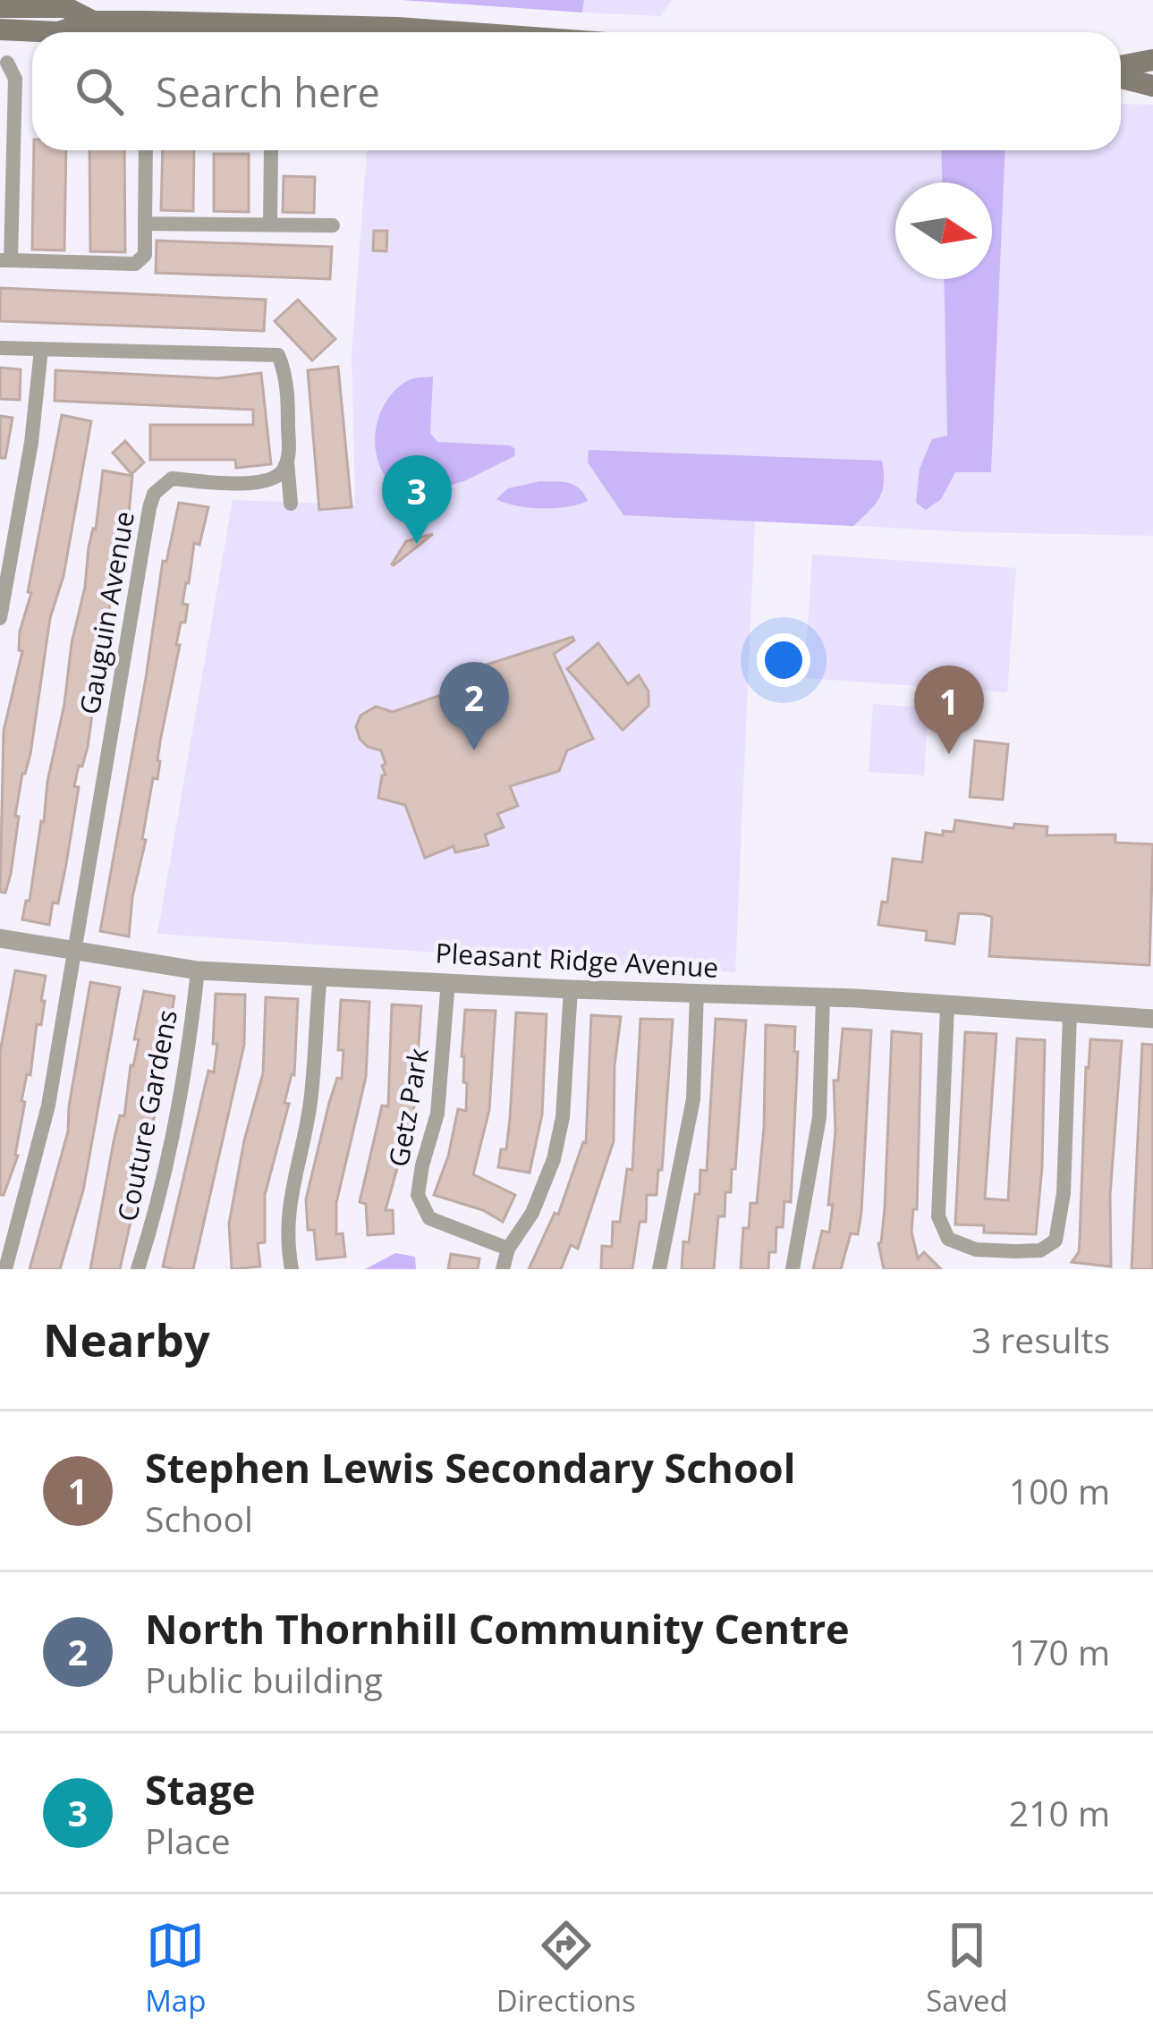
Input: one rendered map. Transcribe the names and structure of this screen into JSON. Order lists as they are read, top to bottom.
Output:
{
  "streets": {
    "street": [
      "Gauguin Avenue",
      "Pleasant Ridge Avenue",
      "Getz Park",
      "Couture Gardens"
    ]
  },
  "crossings": [
    ["Gauguin Avenue", "Pleasant Ridge Avenue"],
    ["Pleasant Ridge Avenue", "Getz Park"],
    ["Pleasant Ridge Avenue", "Couture Gardens"]
  ],
  "north": "right",
  "page": {
    "search": "Search here",
    "pins": ["3", "2", "1"],
    "heading": ["Nearby", "3 results"],
    "list": [
      {
        "mark": "1",
        "name": "Stephen Lewis Secondary School",
        "note": "School",
        "value": "100 m"
      },
      {
        "mark": "2",
        "name": "North Thornhill Community Centre",
        "note": "Public building",
        "value": "170 m"
      },
      {
        "mark": "3",
        "name": "Stage",
        "note": "Place",
        "value": "210 m"
      }
    ],
    "nav": ["Map", "Directions", "Saved"]
  }
}
